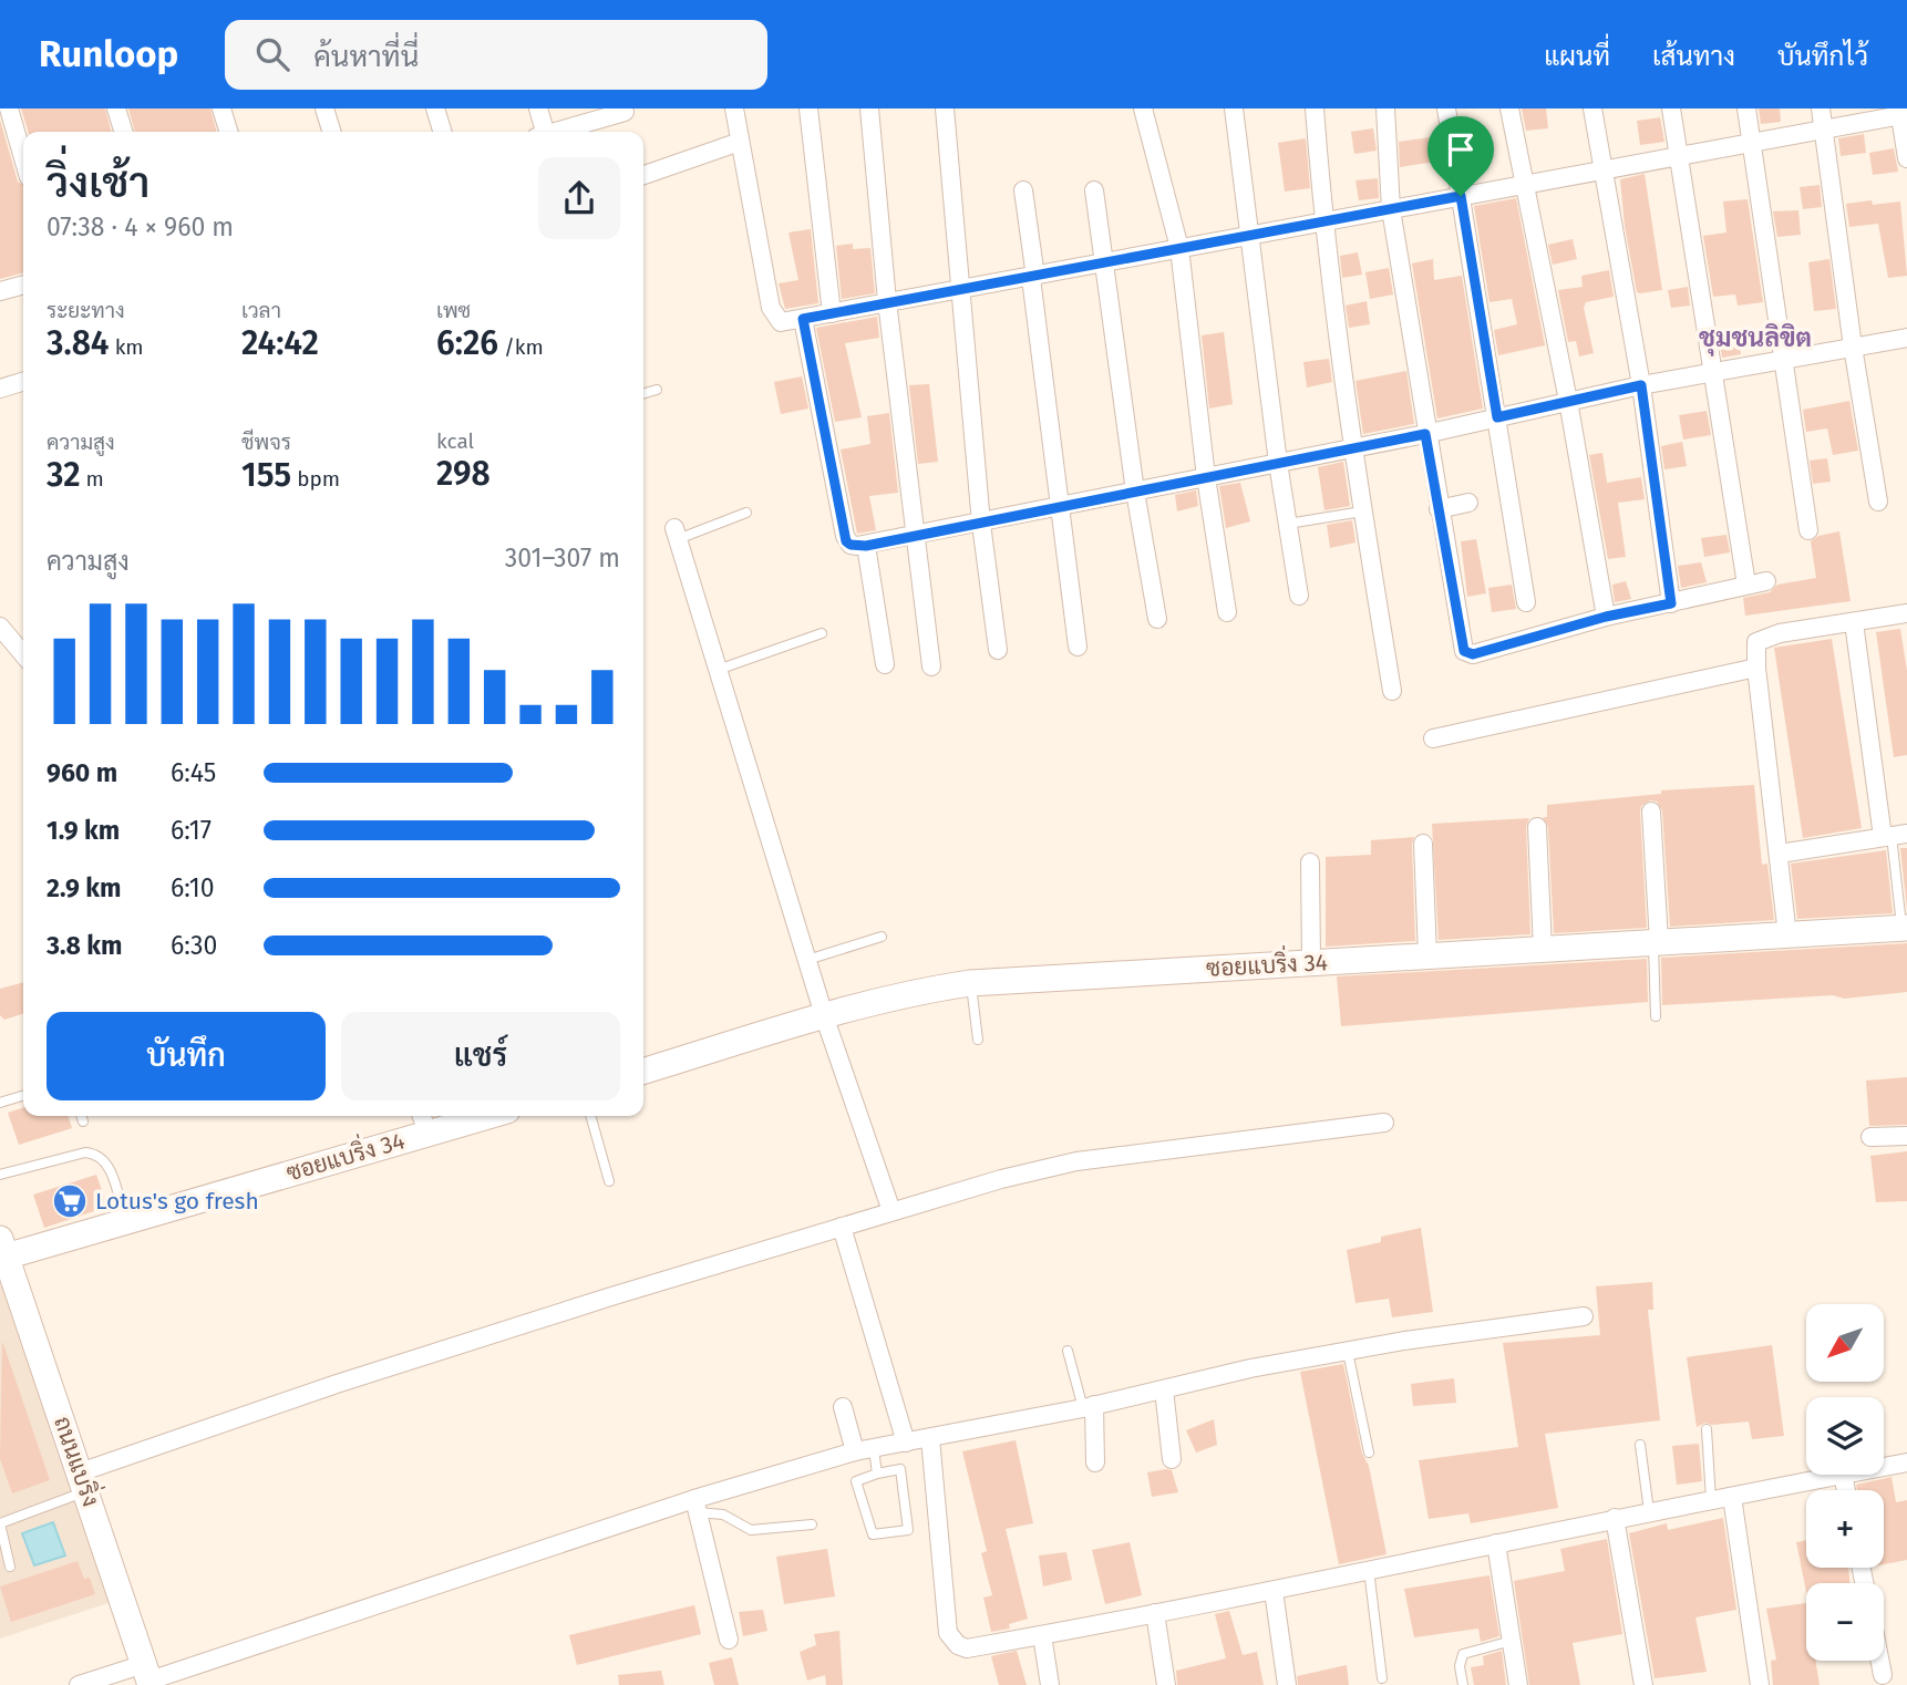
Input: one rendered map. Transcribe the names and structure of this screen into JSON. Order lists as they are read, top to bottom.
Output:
{
  "streets": {
    "street": ["ซอยแบริ่ง 34", "ถนนแบริ่ง"]
  },
  "crossings": [
    ["ซอยแบริ่ง 34", "ถนนแบริ่ง"]
  ],
  "districts": ["ชุมชนลิขิต"],
  "places": {
    "supermarket": ["Lotus's go fresh"]
  },
  "north": "bottom left",
  "page": {
    "header": "Runloop",
    "search": "ค้นหาที่นี่",
    "nav": ["แผนที่", "เส้นทาง", "บันทึกไว้"],
    "heading": ["วิ่งเช้า", "07:38 · 4 × 960 m"],
    "stats": [
      ["ระยะทาง", "3.84 km"],
      ["เวลา", "24:42"],
      ["เพซ", "6:26 /km"],
      ["ความสูง", "32 m"],
      ["ชีพจร", "155 bpm"],
      ["kcal", "298"]
    ],
    "chart": ["ความสูง", "301–307 m"],
    "list": [
      {
        "name": "960 m",
        "note": "6:45"
      },
      {
        "name": "1.9 km",
        "note": "6:17"
      },
      {
        "name": "2.9 km",
        "note": "6:10"
      },
      {
        "name": "3.8 km",
        "note": "6:30"
      }
    ],
    "buttons": ["บันทึก", "แชร์"],
    "map_buttons": ["+", "−"]
  }
}
